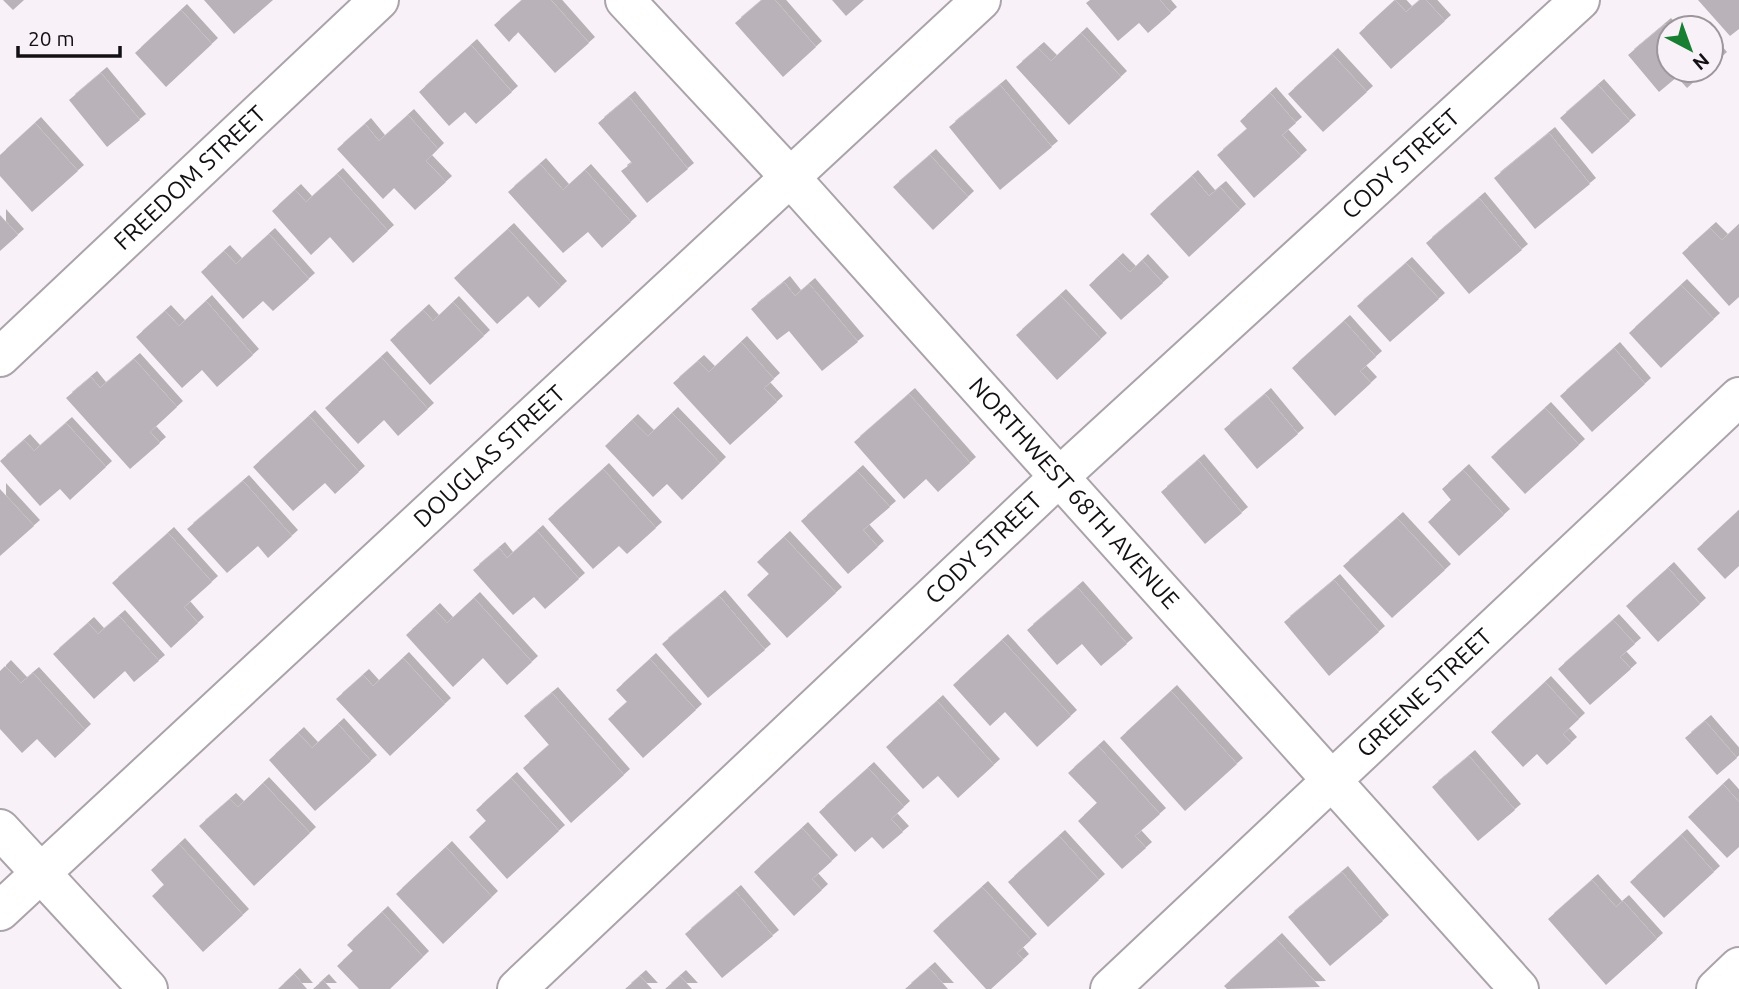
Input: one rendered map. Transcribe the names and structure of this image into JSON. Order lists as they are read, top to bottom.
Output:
{
  "streets": {
    "street": [
      "CODY STREET",
      "FREEDOM STREET",
      "DOUGLAS STREET",
      "NORTHWEST 68TH AVENUE",
      "GREENE STREET"
    ]
  },
  "crossings": [
    ["CODY STREET", "NORTHWEST 68TH AVENUE"],
    ["DOUGLAS STREET", "NORTHWEST 68TH AVENUE"],
    ["NORTHWEST 68TH AVENUE", "GREENE STREET"]
  ],
  "scale_bar": "20 m",
  "north": "bottom right"
}
